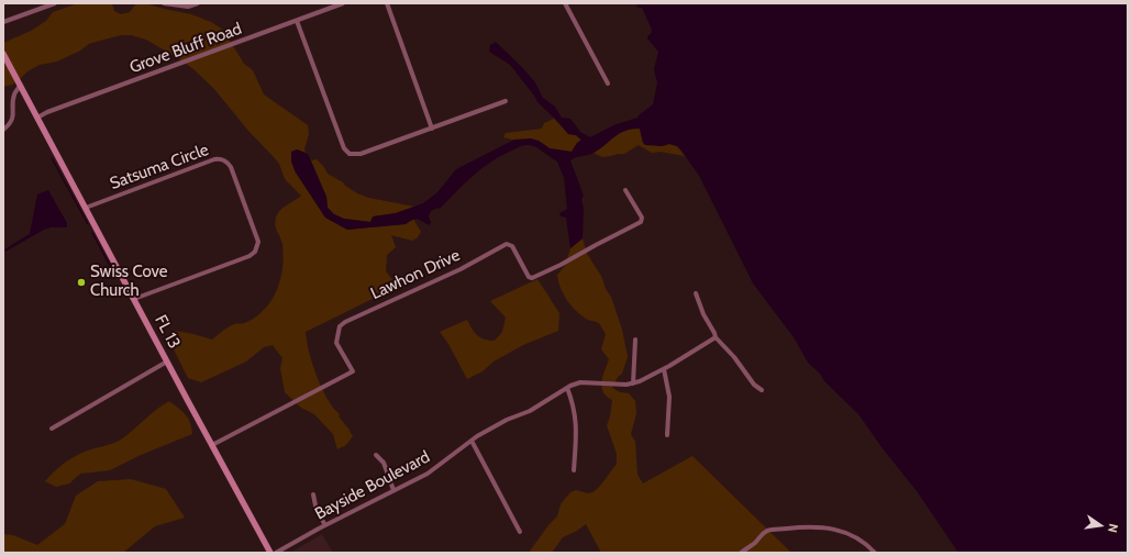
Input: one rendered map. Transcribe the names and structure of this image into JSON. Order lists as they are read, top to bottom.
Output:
{
  "streets": {
    "main road": ["FL 13"],
    "street": [
      "Grove Bluff Road",
      "Satsuma Circle",
      "Lawhon Drive",
      "Bayside Boulevard"
    ]
  },
  "crossings": [
    ["Grove Bluff Road", "FL 13"],
    ["Satsuma Circle", "FL 13"],
    ["Lawhon Drive", "FL 13"]
  ],
  "places": ["Swiss Cove Church"],
  "north": "right"
}
